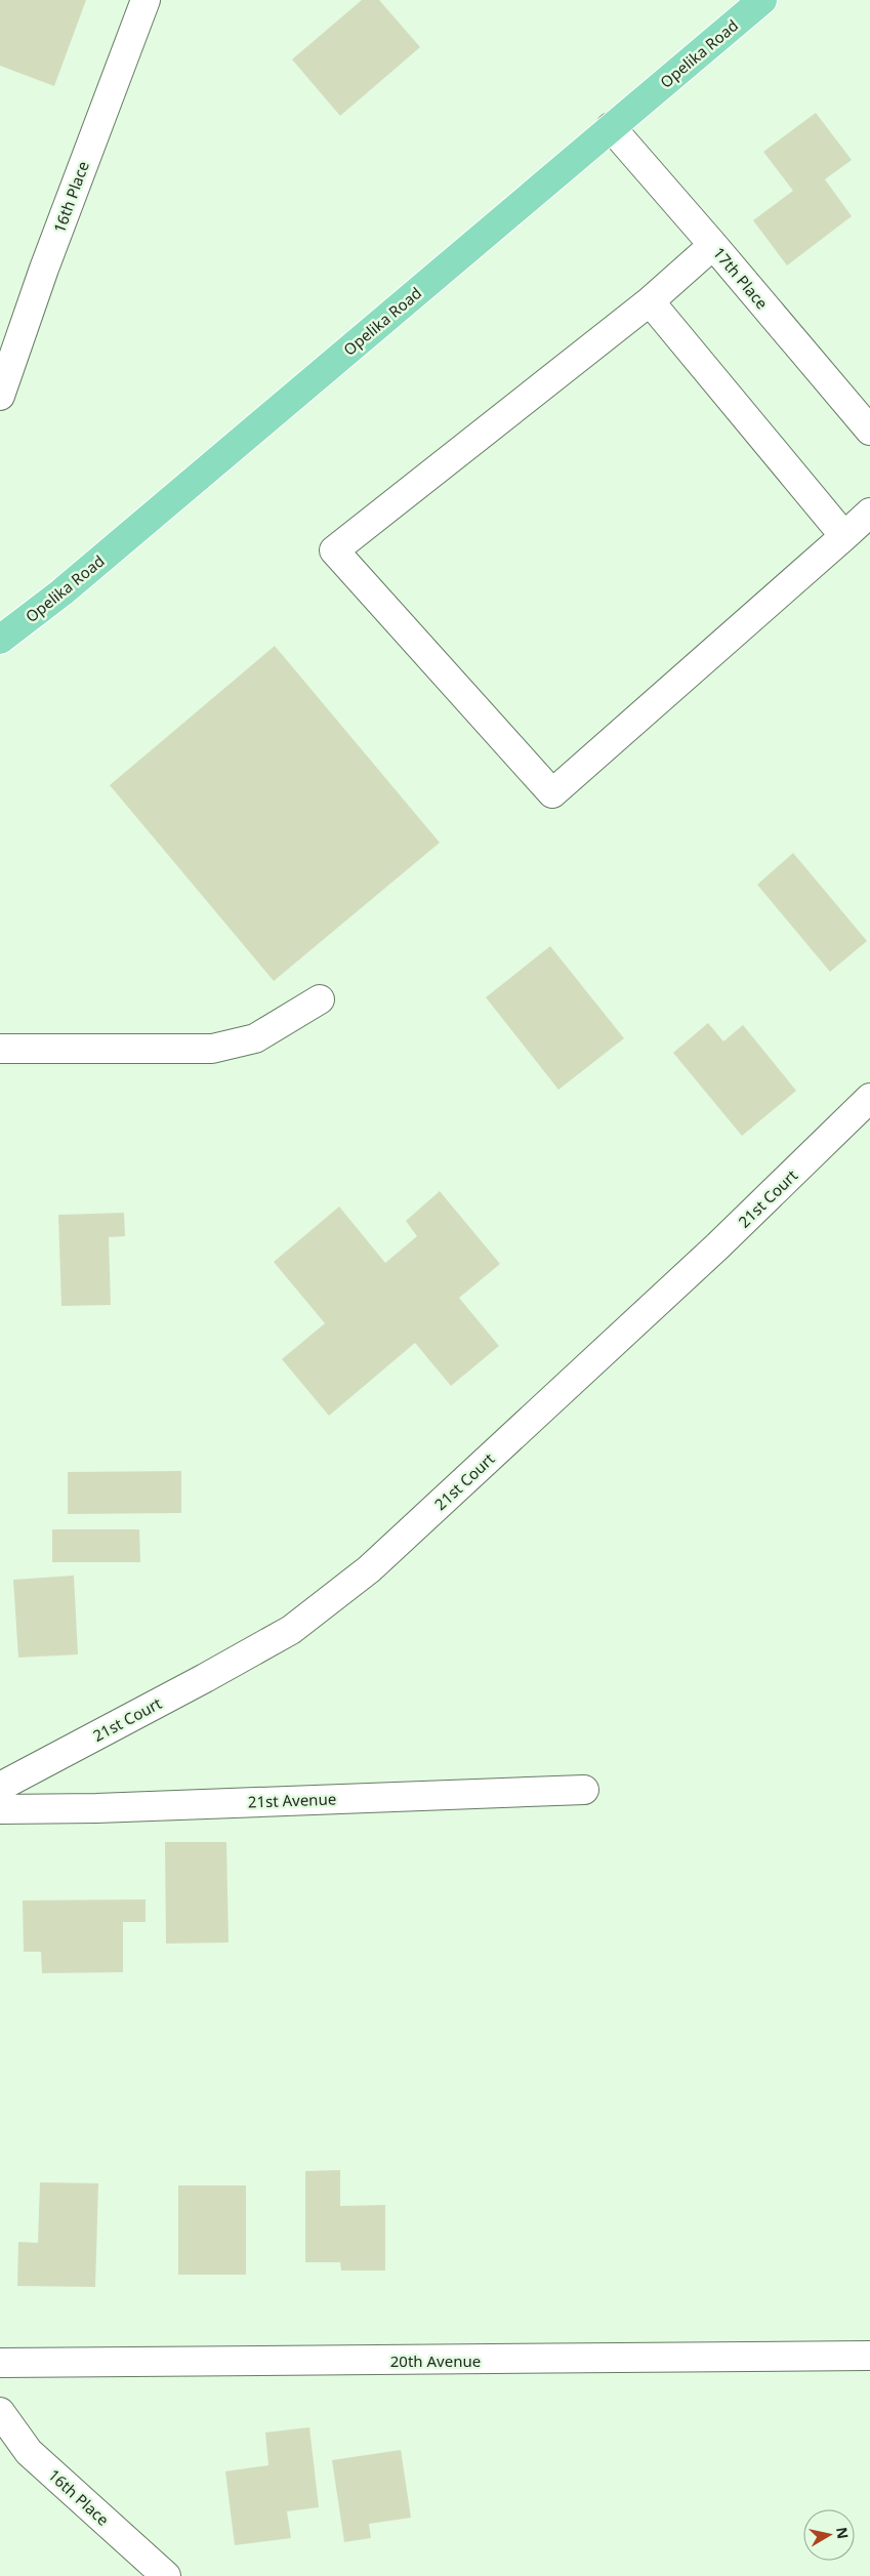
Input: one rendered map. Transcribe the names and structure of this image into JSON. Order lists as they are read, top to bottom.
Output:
{
  "streets": {
    "main road": ["Opelika Road"],
    "street": [
      "16th Place",
      "17th Place",
      "21st Court",
      "21st Avenue",
      "20th Avenue"
    ]
  },
  "crossings": [
    ["Opelika Road", "17th Place"]
  ],
  "north": "right"
}
